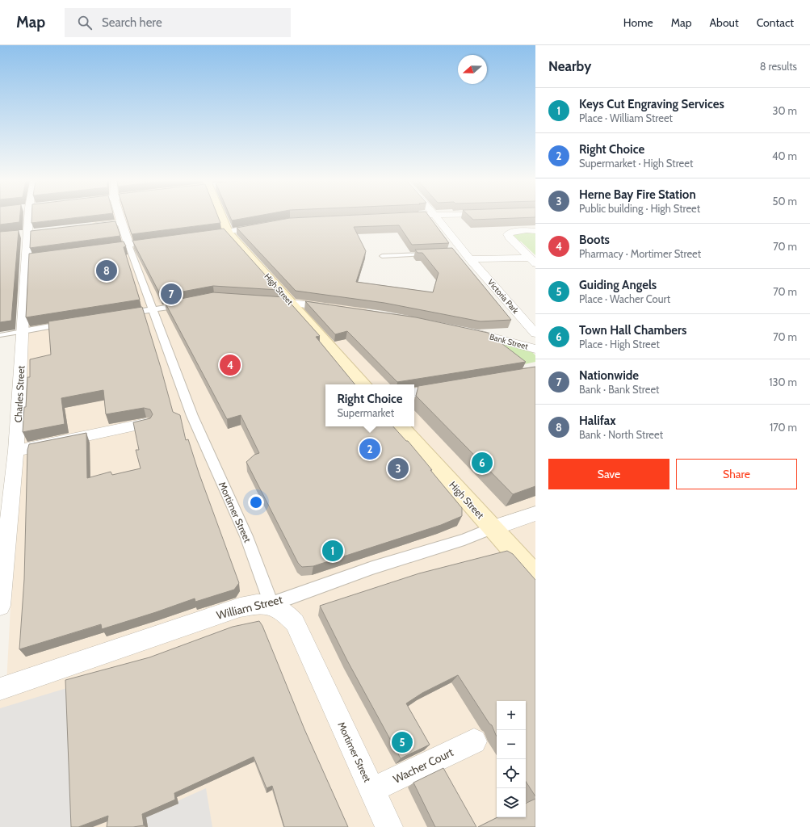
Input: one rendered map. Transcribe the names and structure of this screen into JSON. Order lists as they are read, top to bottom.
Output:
{
  "streets": {
    "main road": ["High Street"],
    "street": [
      "Victoria Park",
      "Bank Street",
      "Charles Street",
      "Mortimer Street",
      "William Street",
      "Wacher Court"
    ]
  },
  "crossings": [
    ["High Street", "William Street"],
    ["Mortimer Street", "William Street"],
    ["Mortimer Street", "Wacher Court"]
  ],
  "north": "left",
  "page": {
    "header": "Map",
    "search": "Search here",
    "nav": [
      "Home",
      "Map",
      "About",
      "Contact"
    ],
    "heading": ["Nearby", "8 results"],
    "list": [
      {
        "mark": "1",
        "name": "Keys Cut Engraving Services",
        "note": "Place · William Street",
        "value": "30 m"
      },
      {
        "mark": "2",
        "name": "Right Choice",
        "note": "Supermarket · High Street",
        "value": "40 m"
      },
      {
        "mark": "3",
        "name": "Herne Bay Fire Station",
        "note": "Public building · High Street",
        "value": "50 m"
      },
      {
        "mark": "4",
        "name": "Boots",
        "note": "Pharmacy · Mortimer Street",
        "value": "70 m"
      },
      {
        "mark": "5",
        "name": "Guiding Angels",
        "note": "Place · Wacher Court",
        "value": "70 m"
      },
      {
        "mark": "6",
        "name": "Town Hall Chambers",
        "note": "Place · High Street",
        "value": "70 m"
      },
      {
        "mark": "7",
        "name": "Nationwide",
        "note": "Bank · Bank Street",
        "value": "130 m"
      },
      {
        "mark": "8",
        "name": "Halifax",
        "note": "Bank · North Street",
        "value": "170 m"
      }
    ],
    "pins": [
      "8",
      "7",
      "4",
      "2",
      "6",
      "3",
      "1",
      "5"
    ],
    "popup": ["Right Choice", "Supermarket"],
    "buttons": ["Save", "Share"],
    "map_buttons": ["+", "−"]
  }
}
